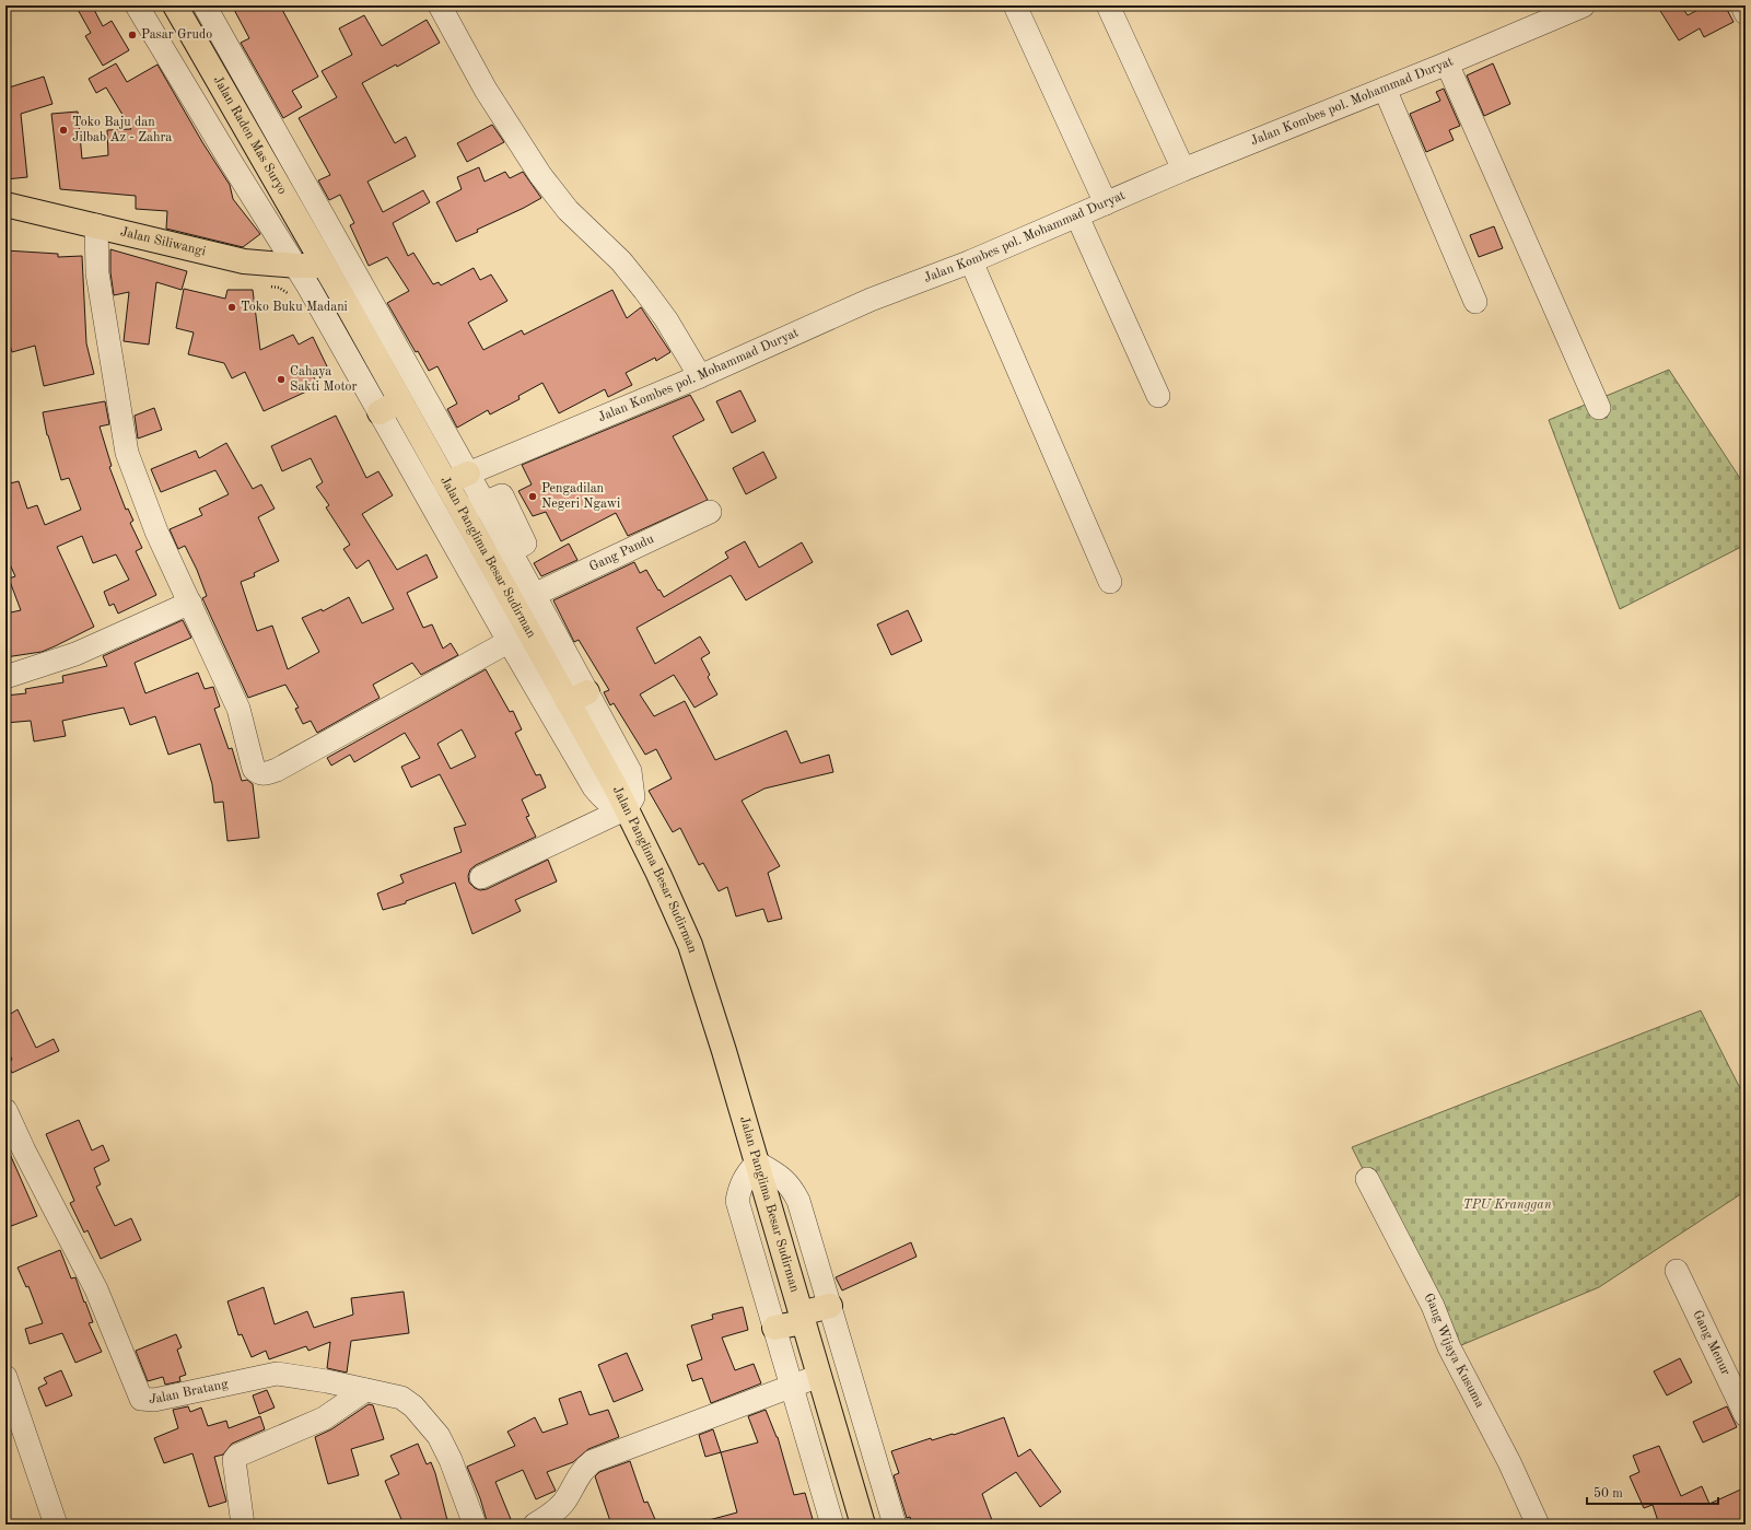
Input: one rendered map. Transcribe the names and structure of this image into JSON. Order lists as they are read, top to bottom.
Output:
{
  "streets": {
    "main road": ["Jalan Raden Mas Suryo", "Jalan Siliwangi", "Jalan Panglima Besar Sudirman"],
    "street": [
      "Jalan Kombes pol. Mohammad Duryat",
      "Gang Pandu",
      "Gang Menur",
      "Gang Wijaya Kusuma",
      "Jalan Bratang"
    ]
  },
  "crossings": [
    ["Jalan Raden Mas Suryo", "Jalan Siliwangi"],
    ["Jalan Raden Mas Suryo", "Jalan Panglima Besar Sudirman"],
    ["Jalan Siliwangi", "Jalan Panglima Besar Sudirman"]
  ],
  "parks": ["TPU Kranggan"],
  "places": [
    "Pasar Grudo",
    "Toko Baju dan Jilbab Az - Zahra",
    "Toko Buku Madani",
    "Cahaya Sakti Motor",
    "Pengadilan Negeri Ngawi"
  ],
  "scale_bar": "50 m"
}
